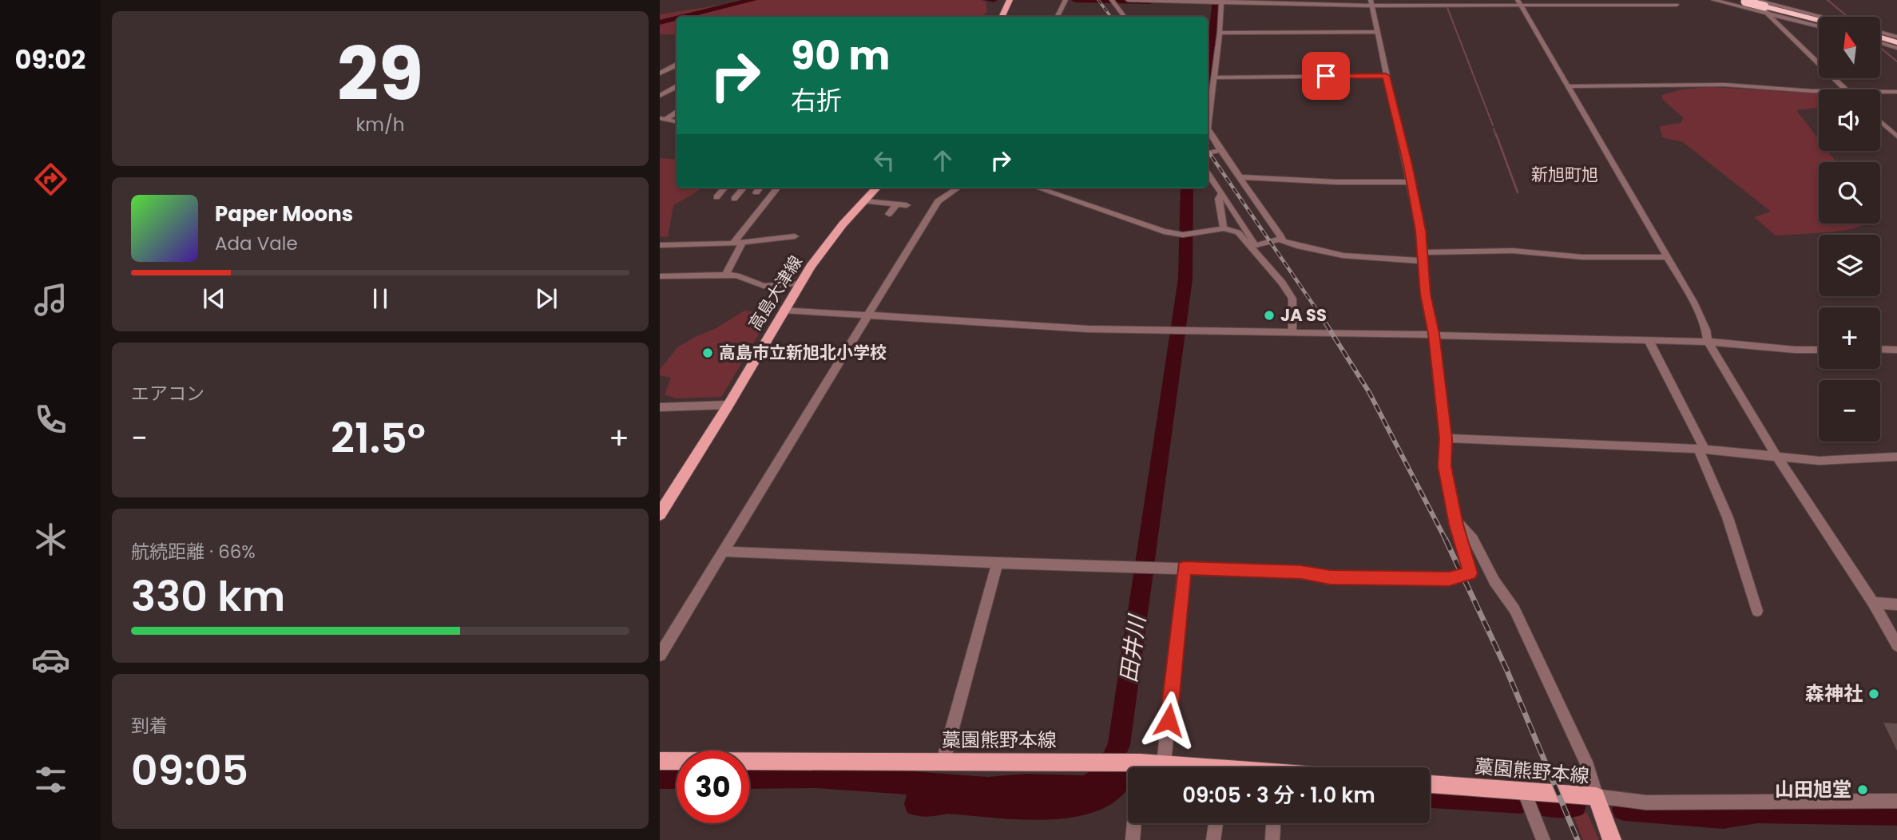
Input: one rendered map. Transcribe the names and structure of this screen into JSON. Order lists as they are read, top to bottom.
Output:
{
  "streets": {
    "main road": ["高島大津線", "藁園熊野本線"]
  },
  "districts": ["新旭町旭"],
  "water": ["田井川"],
  "places": [
    "JA SS",
    "高島市立新旭北小学校",
    "森神社",
    "山田旭堂"
  ],
  "north": "top",
  "page": {
    "tabs": "09:02",
    "tile": [
      ["29", "km/h"],
      "エアコン",
      ["航続距離 · 66%", "330 km"],
      ["到着", "09:05"]
    ],
    "map_buttons": ["+", "−"],
    "turn": ["90 m", "右折"],
    "song": ["Paper Moons", "Ada Vale"],
    "heat": ["−", "21.5°", "+"],
    "limit": "30",
    "trip": "09:05 · 3 分 · 1.0 km"
  }
}
